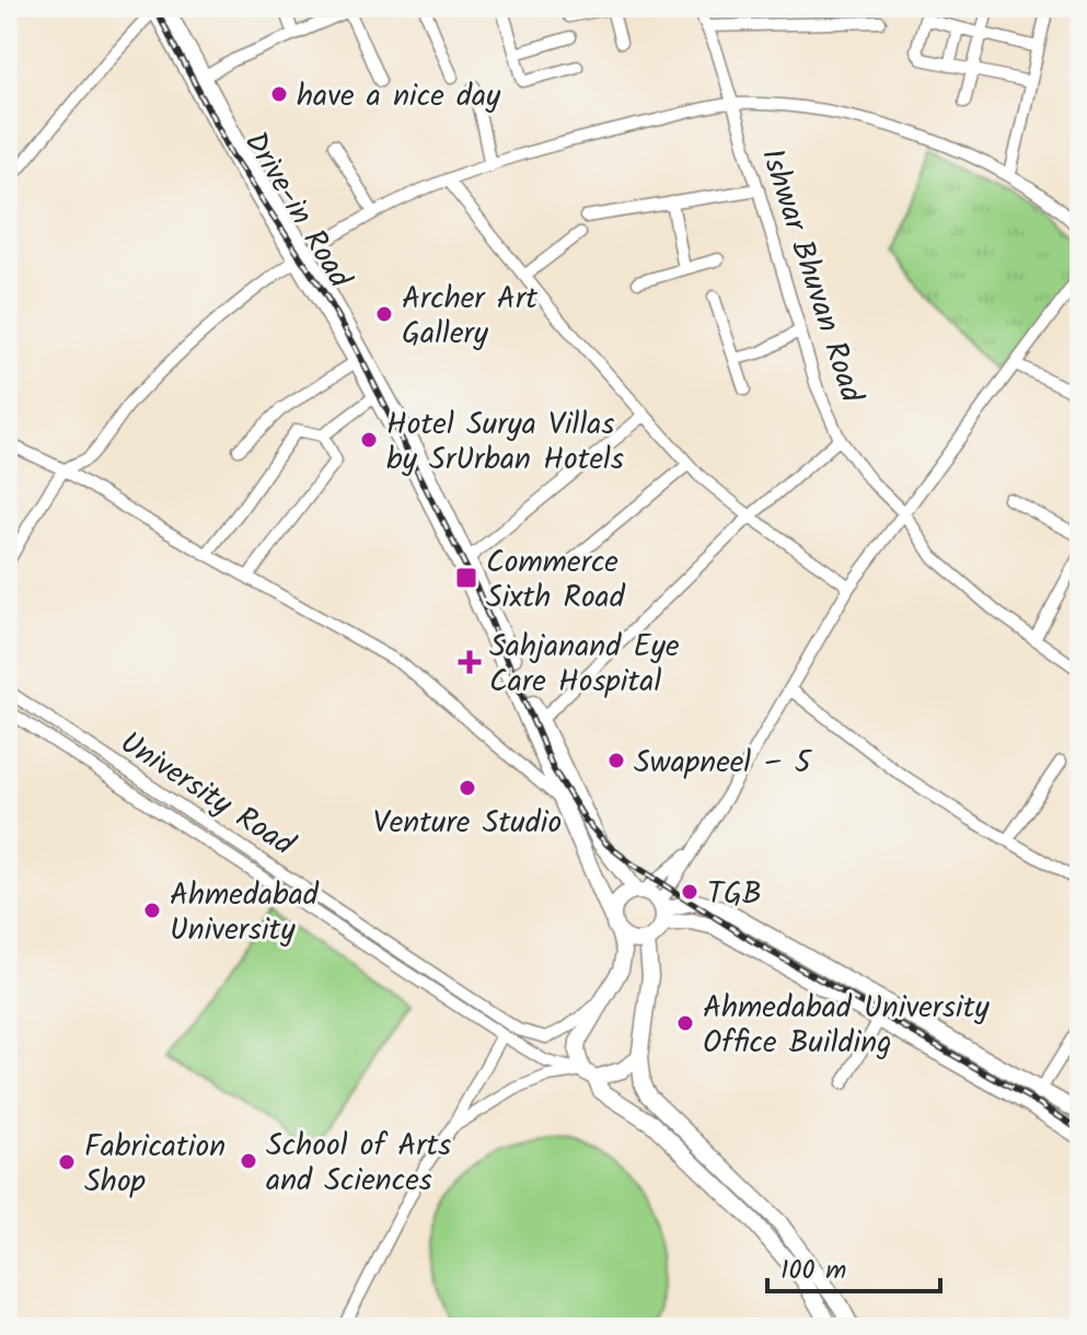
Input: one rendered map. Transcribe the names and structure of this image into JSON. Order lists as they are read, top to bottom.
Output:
{
  "streets": {
    "main road": ["Drive-in Road"],
    "street": ["Ishwar Bhuvan Road", "University Road"]
  },
  "places": {
    "other": [
      "have a nice day",
      "Archer Art Gallery",
      "Hotel Surya Villas by SrUrban Hotels",
      "Swapneel – 5",
      "Venture Studio",
      "TGB",
      "Ahmedabad University",
      "Ahmedabad University Office Building",
      "School of Arts and Sciences",
      "Fabrication Shop"
    ],
    "transit": ["Commerce Sixth Road"],
    "health": ["Sahjanand Eye Care Hospital"]
  },
  "scale_bar": "100 m"
}
